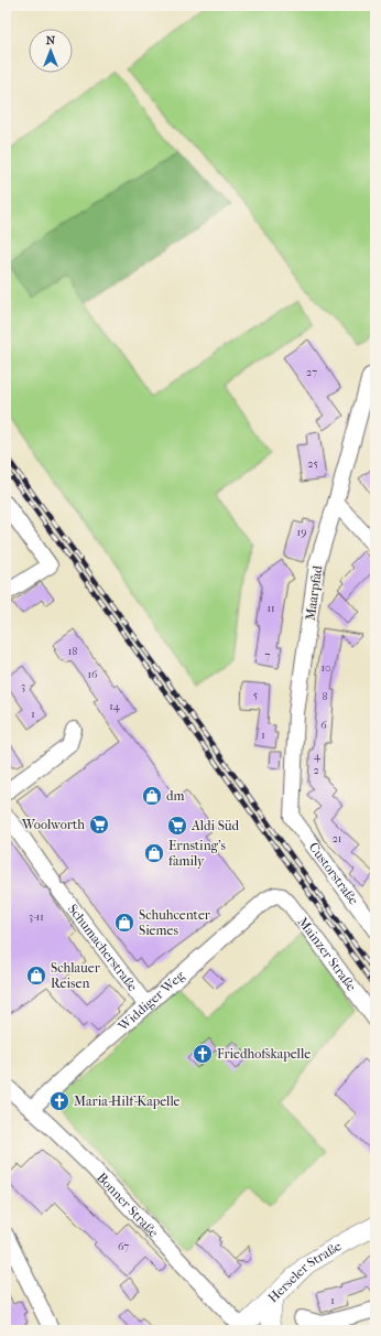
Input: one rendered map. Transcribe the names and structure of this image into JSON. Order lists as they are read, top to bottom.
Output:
{
  "streets": {
    "main road": ["Herseler Straße"],
    "street": [
      "Maarpfad",
      "Custorstraße",
      "Schumacherstraße",
      "Mainzer Straße",
      "Widdiger Weg",
      "Bonner Straße"
    ]
  },
  "crossings": [
    ["Maarpfad", "Custorstraße"],
    ["Schumacherstraße", "Widdiger Weg"],
    ["Mainzer Straße", "Widdiger Weg"],
    ["Widdiger Weg", "Bonner Straße"],
    ["Bonner Straße", "Herseler Straße"]
  ],
  "places": {
    "shop": [
      "dm",
      "Ernsting's family",
      "Schuhcenter Siemes",
      "Schlauer Reisen"
    ],
    "supermarket": ["Woolworth", "Aldi Süd"],
    "church": ["Friedhofskapelle", "Maria-Hilf-Kapelle"]
  },
  "house_numbers": [
    "27",
    "25",
    "19",
    "11",
    "18",
    "7",
    "10",
    "16",
    "3",
    "5",
    "8",
    "14",
    "1",
    "6",
    "1",
    "4",
    "2",
    "21",
    "3-11",
    "67",
    "1"
  ],
  "north": "top"
}
